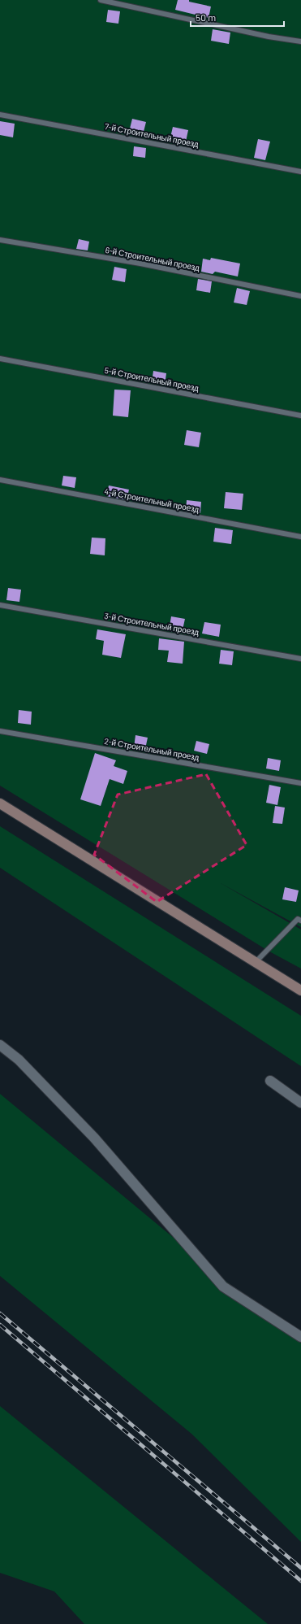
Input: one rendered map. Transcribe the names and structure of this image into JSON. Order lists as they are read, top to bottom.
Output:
{
  "streets": {
    "lane": [
      "7-й Строительный проезд",
      "6-й Строительный проезд",
      "5-й Строительный проезд",
      "4-й Строительный проезд",
      "3-й Строительный проезд",
      "2-й Строительный проезд"
    ]
  },
  "scale_bar": "50 m"
}
